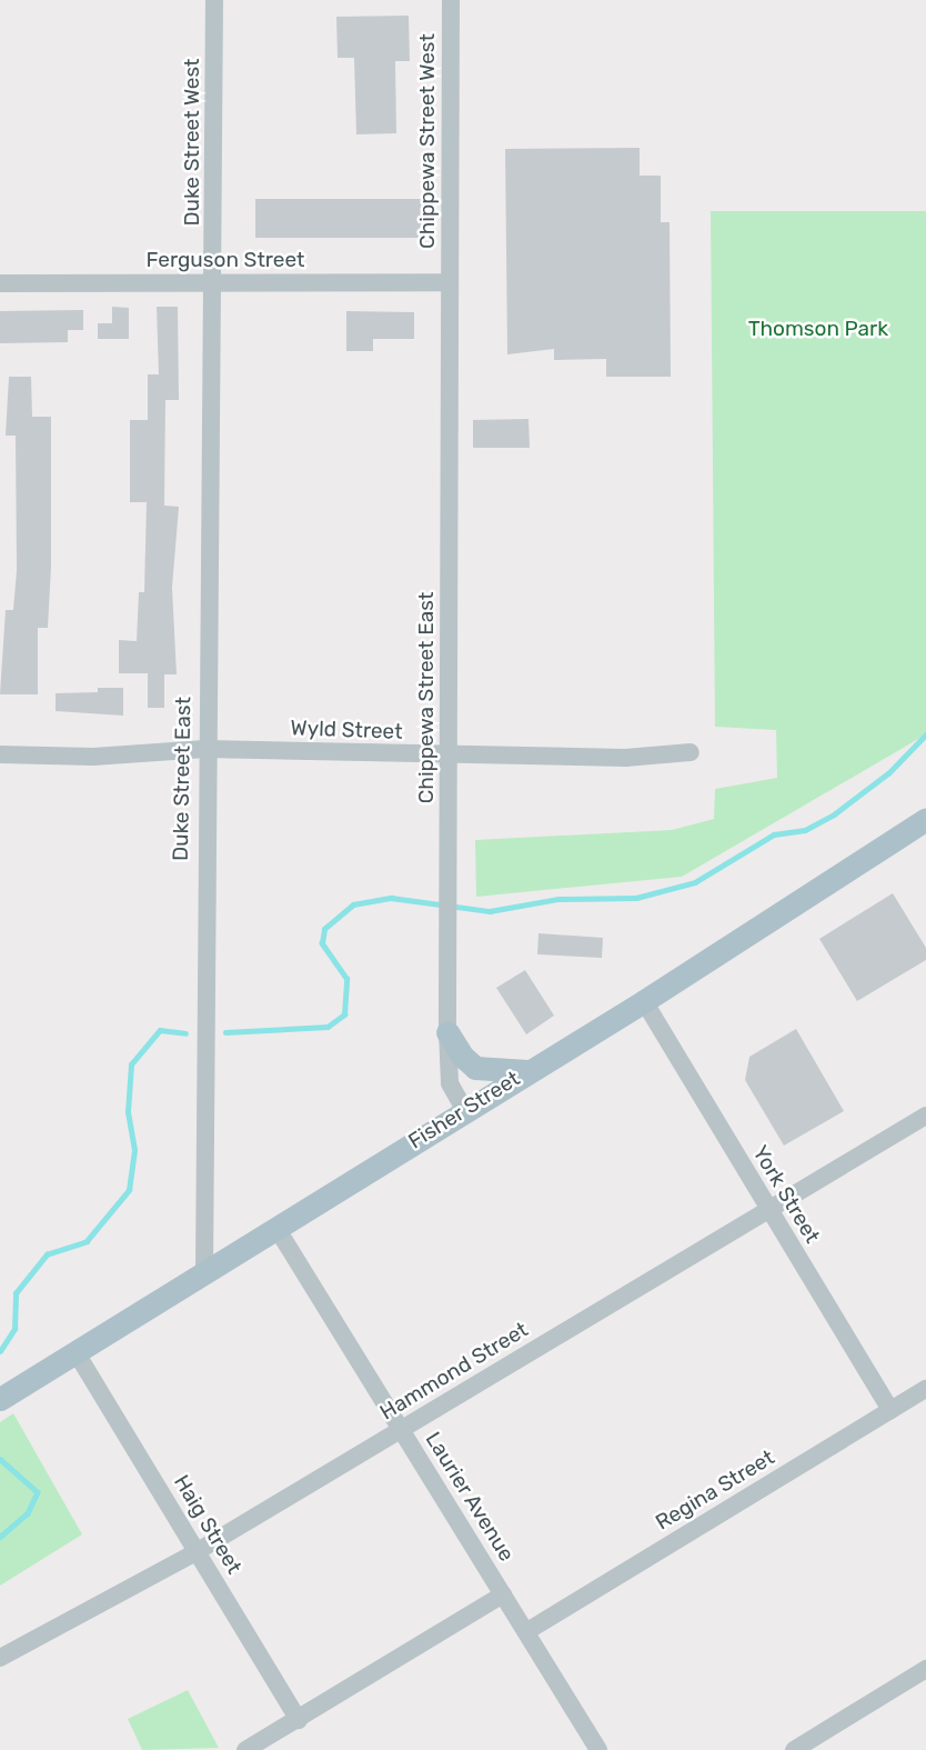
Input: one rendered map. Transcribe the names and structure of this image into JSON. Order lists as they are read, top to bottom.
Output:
{
  "streets": {
    "main road": ["Fisher Street"],
    "street": [
      "Chippewa Street West",
      "Duke Street West",
      "Ferguson Street",
      "Chippewa Street East",
      "Wyld Street",
      "Duke Street East",
      "York Street",
      "Hammond Street",
      "Regina Street",
      "Laurier Avenue",
      "Haig Street"
    ]
  },
  "crossings": [
    ["Chippewa Street West", "Ferguson Street"],
    ["Chippewa Street West", "Chippewa Street East"],
    ["Duke Street West", "Ferguson Street"],
    ["Duke Street West", "Duke Street East"],
    ["Ferguson Street", "Chippewa Street East"],
    ["Ferguson Street", "Duke Street East"],
    ["Chippewa Street East", "Wyld Street"],
    ["Chippewa Street East", "Fisher Street"],
    ["Wyld Street", "Duke Street East"],
    ["Duke Street East", "Fisher Street"],
    ["Fisher Street", "York Street"],
    ["Fisher Street", "Laurier Avenue"],
    ["Fisher Street", "Haig Street"],
    ["York Street", "Hammond Street"],
    ["York Street", "Regina Street"],
    ["Hammond Street", "Laurier Avenue"],
    ["Hammond Street", "Haig Street"],
    ["Regina Street", "Laurier Avenue"]
  ],
  "parks": ["Thomson Park"]
}
